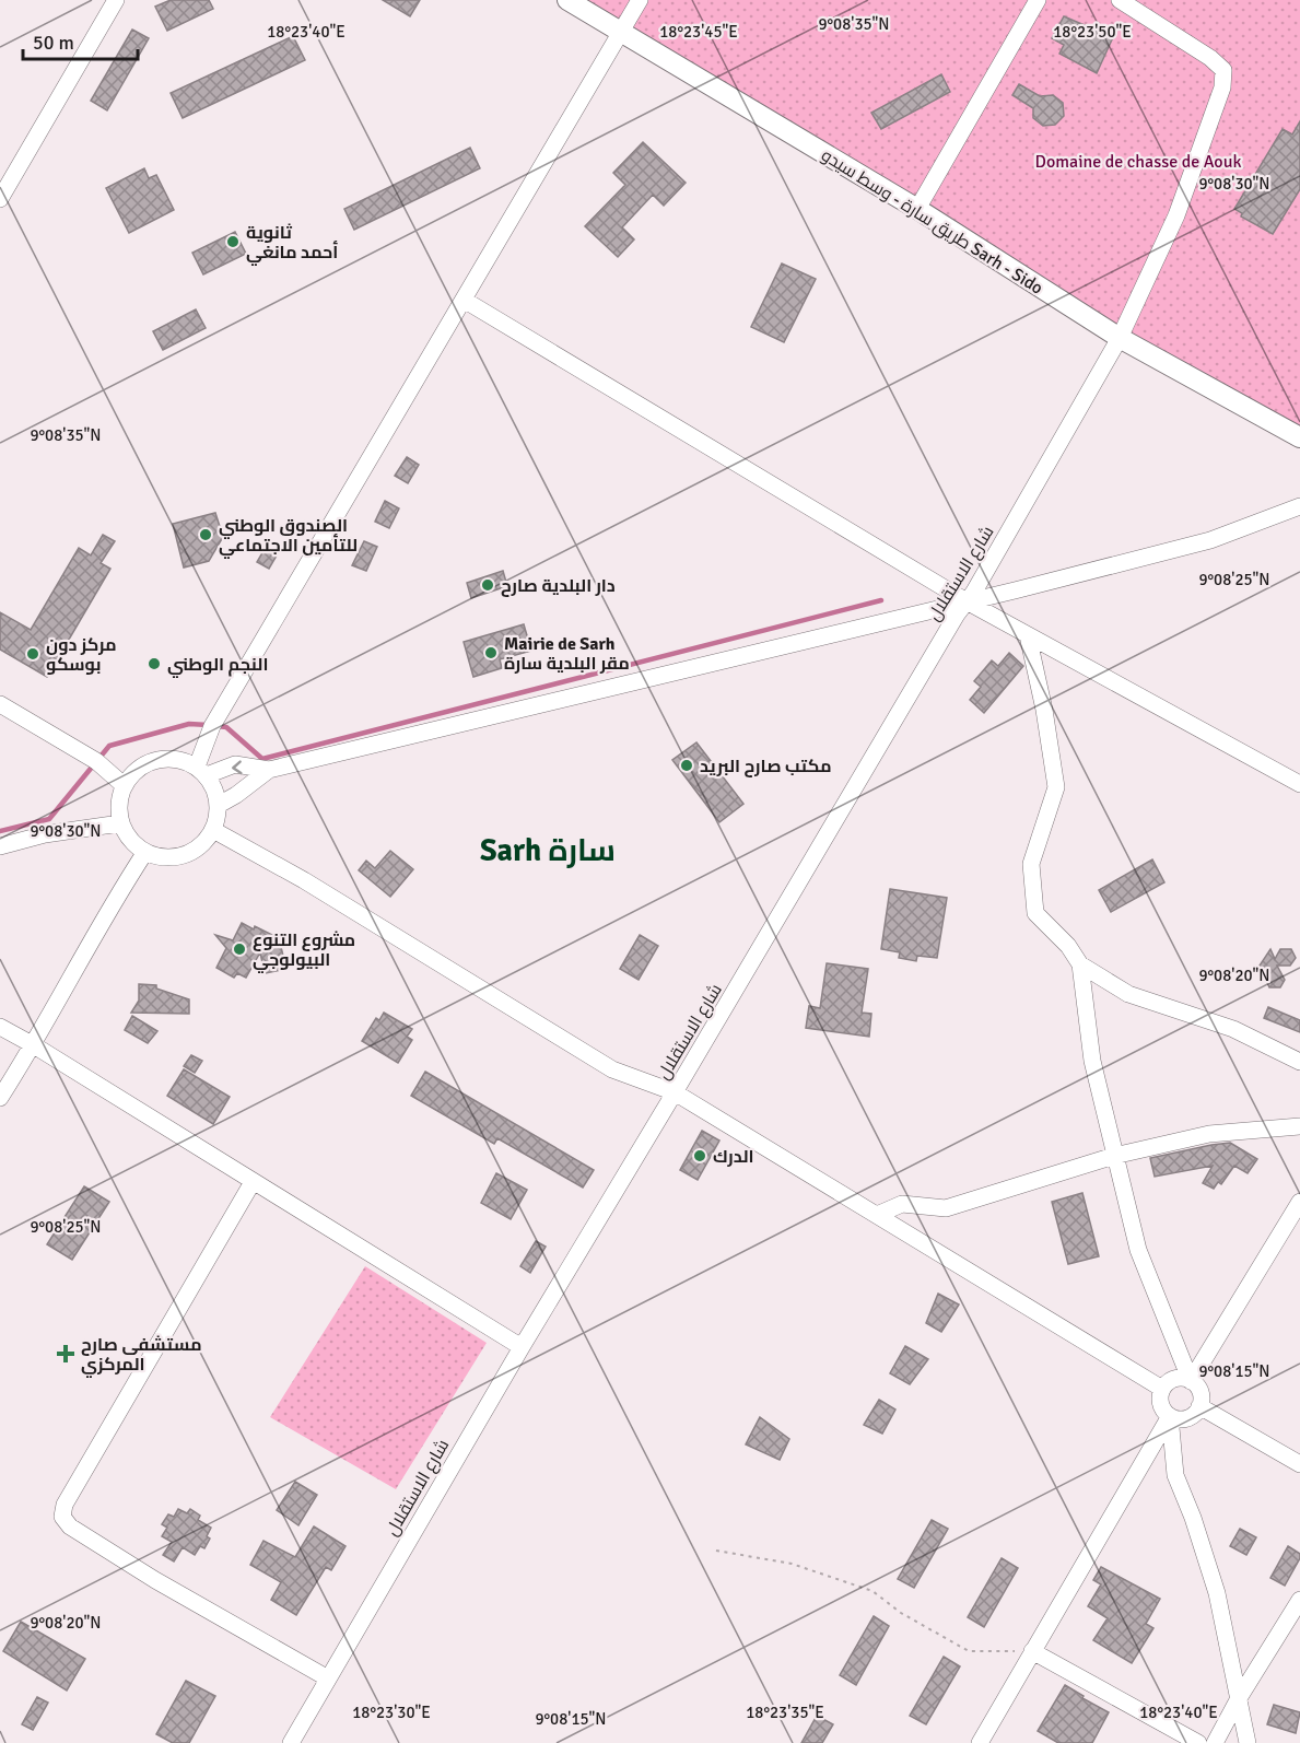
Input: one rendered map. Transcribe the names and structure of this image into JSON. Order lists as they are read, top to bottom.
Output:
{
  "streets": {
    "main road": ["طريق سارة - وسط سيدو Sarh - Sido"],
    "street": ["شارع الاستقلال"]
  },
  "crossings": [
    ["طريق سارة - وسط سيدو Sarh - Sido", "شارع الاستقلال"]
  ],
  "districts": ["Sarh سارة"],
  "parks": ["Domaine de chasse de Aouk"],
  "places": {
    "other": [
      "ثانوية أحمد مانغي",
      "الصندوق الوطني للتأمين الاجتماعي",
      "دار البلدية صارح",
      "Mairie de Sarh مقر البلدية سارة",
      "مركز دون بوسكو",
      "النجم الوطني",
      "مكتب صارح البريد",
      "مشروع التنوع البيولوجي",
      "الدرك"
    ],
    "health": ["مستشفى صارح المركزي"]
  },
  "scale_bar": "50 m",
  "coordinates": [
    "9°08'35\"N",
    "18°23'40\"E",
    "18°23'45\"E",
    "18°23'50\"E",
    "9°08'30\"N",
    "9°08'25\"N",
    "9°08'20\"N",
    "9°08'15\"N",
    "18°23'30\"E",
    "18°23'35\"E"
  ]
}
